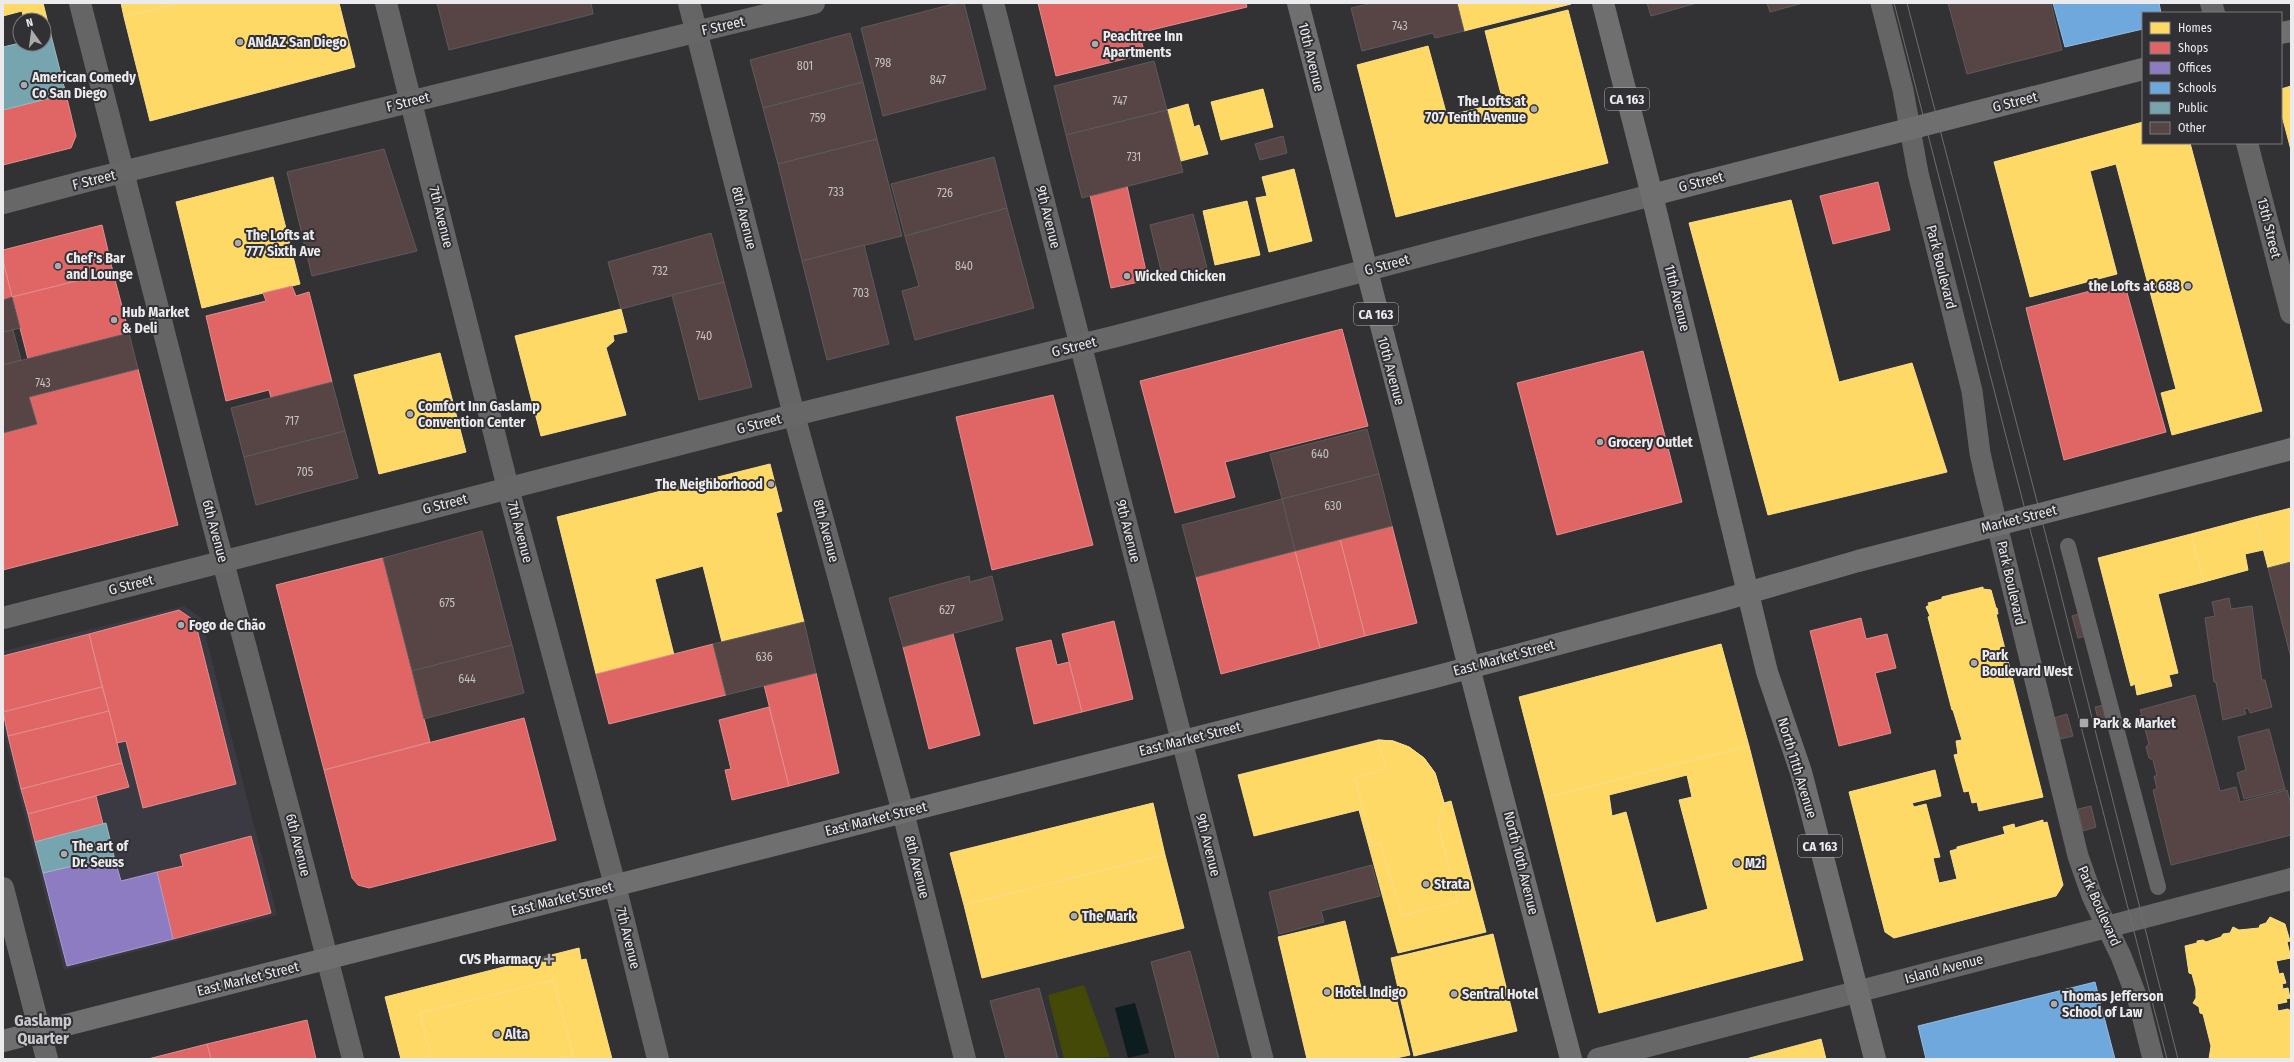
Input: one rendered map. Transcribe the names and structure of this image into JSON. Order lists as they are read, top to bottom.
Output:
{
  "streets": {
    "main road": [
      "F Street",
      "10th Avenue",
      "CA 163",
      "G Street",
      "11th Avenue",
      "Market Street",
      "East Market Street",
      "North 11th Avenue",
      "North 10th Avenue",
      "Island Avenue"
    ],
    "street": [
      "7th Avenue",
      "9th Avenue",
      "8th Avenue",
      "13th Street",
      "Park Boulevard",
      "6th Avenue"
    ]
  },
  "crossings": [
    ["F Street", "7th Avenue"],
    ["F Street", "8th Avenue"],
    ["F Street", "6th Avenue"],
    ["10th Avenue", "G Street"],
    ["10th Avenue", "East Market Street"],
    ["10th Avenue", "North 10th Avenue"],
    ["G Street", "7th Avenue"],
    ["G Street", "9th Avenue"],
    ["G Street", "8th Avenue"],
    ["G Street", "Park Boulevard"],
    ["G Street", "11th Avenue"],
    ["G Street", "6th Avenue"],
    ["7th Avenue", "East Market Street"],
    ["9th Avenue", "East Market Street"],
    ["8th Avenue", "East Market Street"],
    ["Park Boulevard", "Market Street"],
    ["Park Boulevard", "Island Avenue"],
    ["11th Avenue", "Market Street"],
    ["11th Avenue", "East Market Street"],
    ["11th Avenue", "North 11th Avenue"],
    ["Market Street", "East Market Street"],
    ["Market Street", "North 11th Avenue"],
    ["6th Avenue", "East Market Street"],
    ["East Market Street", "North 11th Avenue"],
    ["East Market Street", "North 10th Avenue"],
    ["North 11th Avenue", "Island Avenue"]
  ],
  "districts": ["Gaslamp Quarter"],
  "places": {
    "other": [
      "ANdAZ San Diego",
      "Peachtree Inn Apartments",
      "American Comedy Co San Diego",
      "The Lofts at 707 Tenth Avenue",
      "The Lofts at 777 Sixth Ave",
      "Chef's Bar and Lounge",
      "Wicked Chicken",
      "the Lofts at 688",
      "Hub Market & Deli",
      "Comfort Inn Gaslamp Convention Center",
      "Grocery Outlet",
      "The Neighborhood",
      "Fogo de Chão",
      "Park Boulevard West",
      "The art of Dr. Seuss",
      "M2i",
      "Strata",
      "The Mark",
      "Hotel Indigo",
      "Sentral Hotel",
      "Thomas Jefferson School of Law",
      "Alta"
    ],
    "transit": ["Park & Market"],
    "health": ["CVS Pharmacy"]
  },
  "house_numbers": [
    "743",
    "798",
    "801",
    "847",
    "747",
    "759",
    "731",
    "733",
    "726",
    "840",
    "732",
    "703",
    "740",
    "743",
    "717",
    "640",
    "705",
    "630",
    "675",
    "627",
    "636",
    "644"
  ],
  "legend": [
    "Homes",
    "Shops",
    "Offices",
    "Schools",
    "Public",
    "Other"
  ],
  "north": "top"
}
